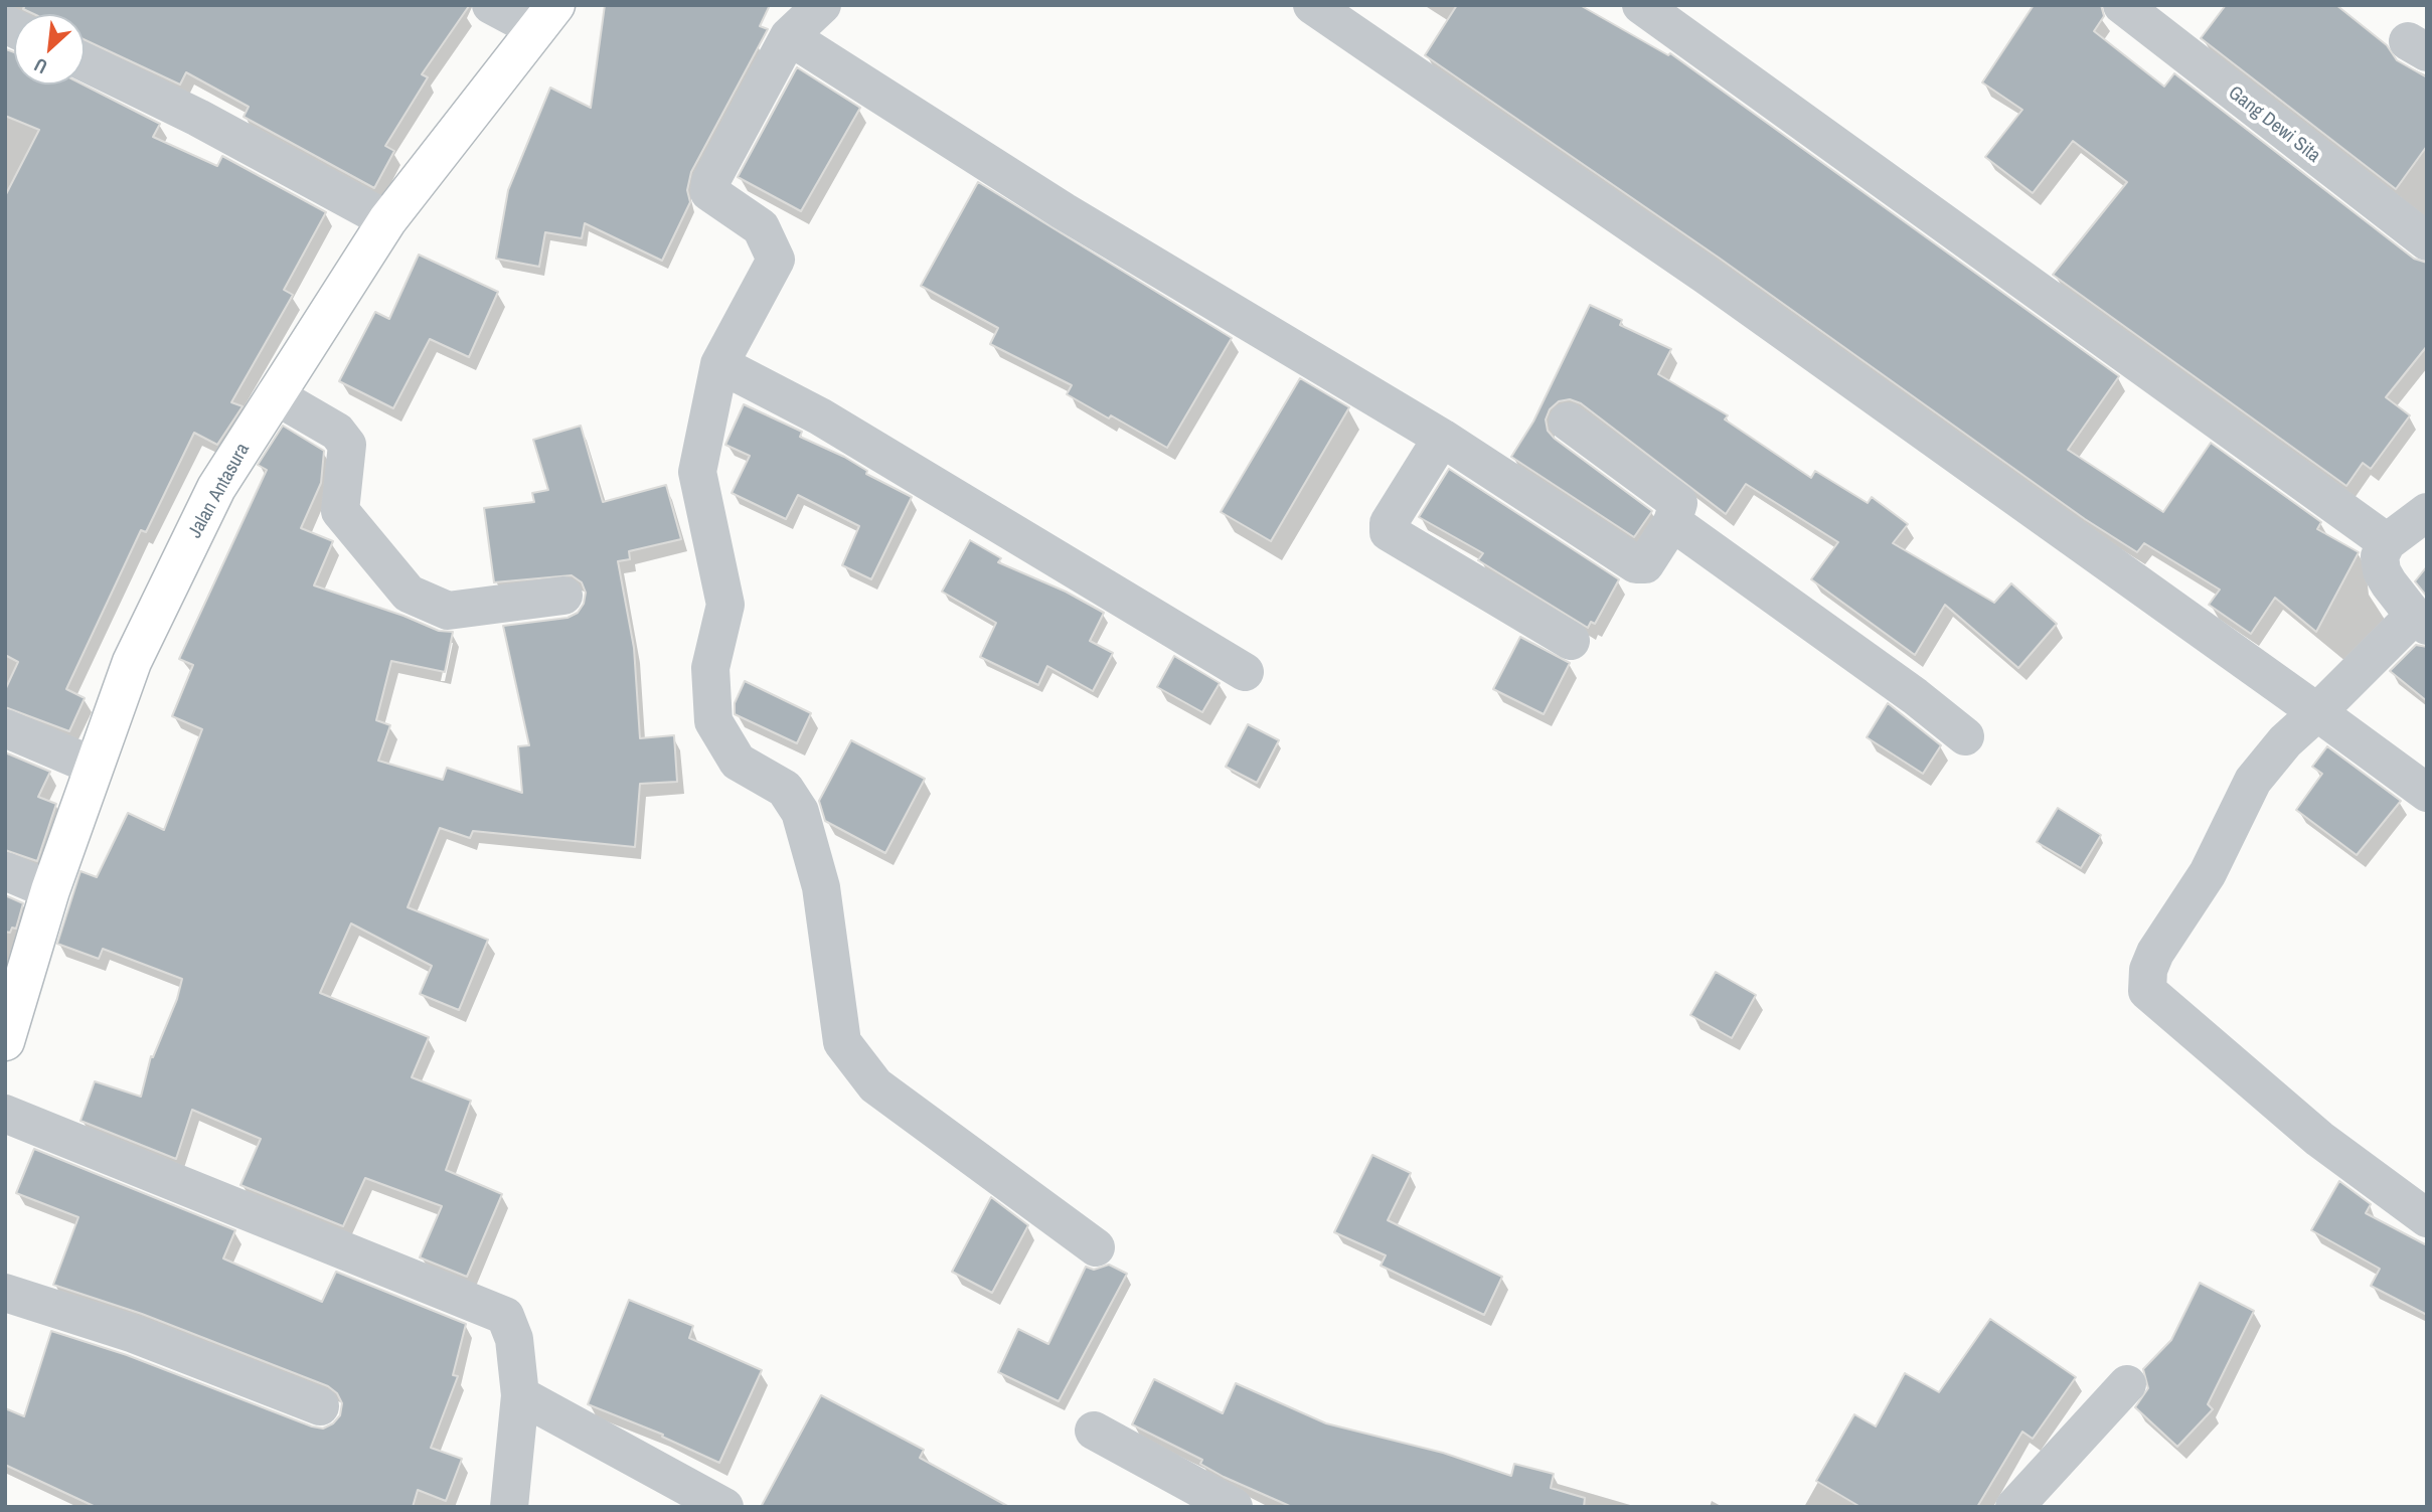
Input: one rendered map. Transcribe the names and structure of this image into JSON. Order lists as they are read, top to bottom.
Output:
{
  "streets": {
    "main road": ["Jalan Antasura"],
    "street": ["Gang Dewi Sita"]
  },
  "north": "bottom left"
}
